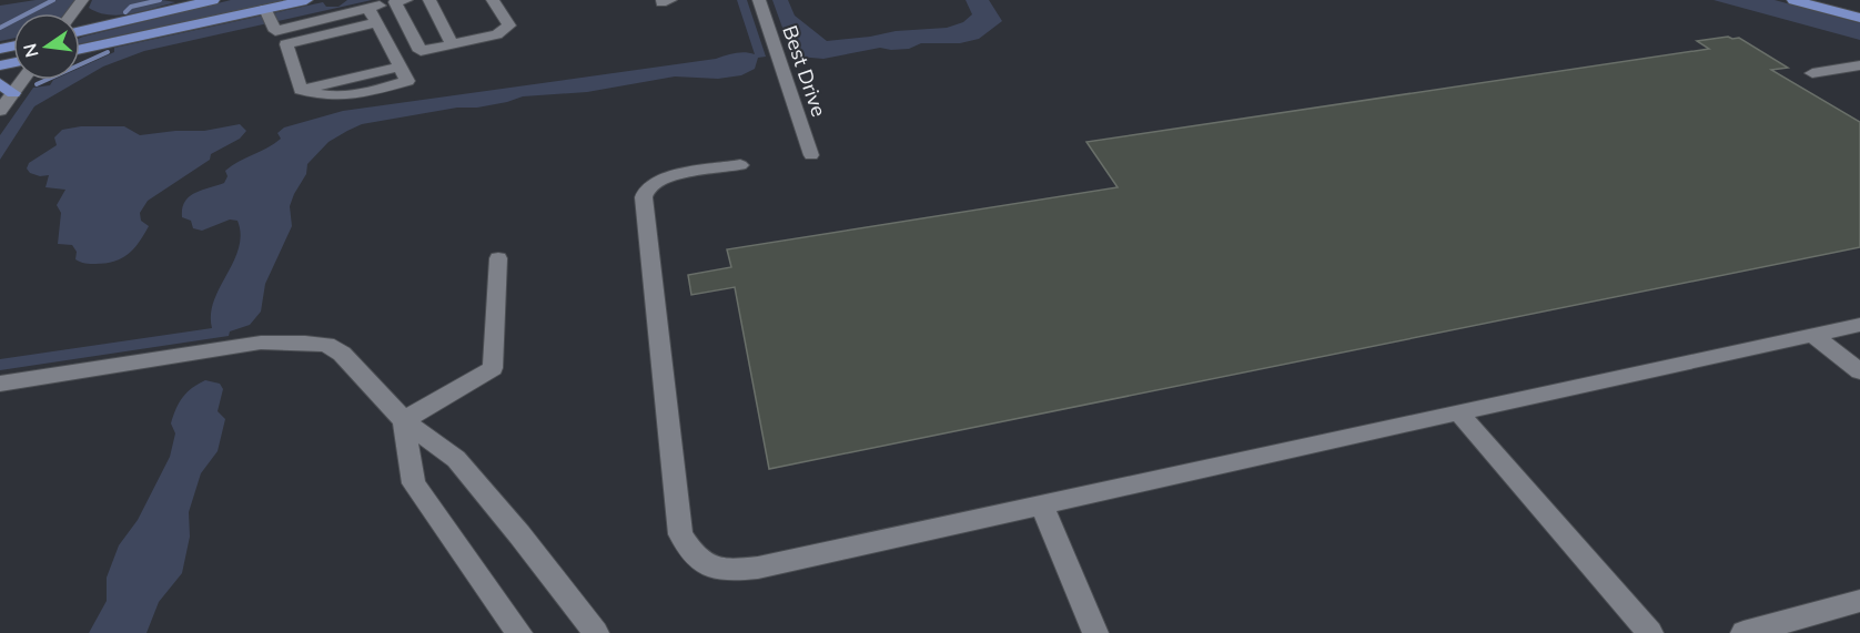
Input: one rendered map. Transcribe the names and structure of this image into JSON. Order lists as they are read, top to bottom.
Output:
{
  "streets": {
    "street": ["Best Drive"]
  },
  "north": "left"
}
